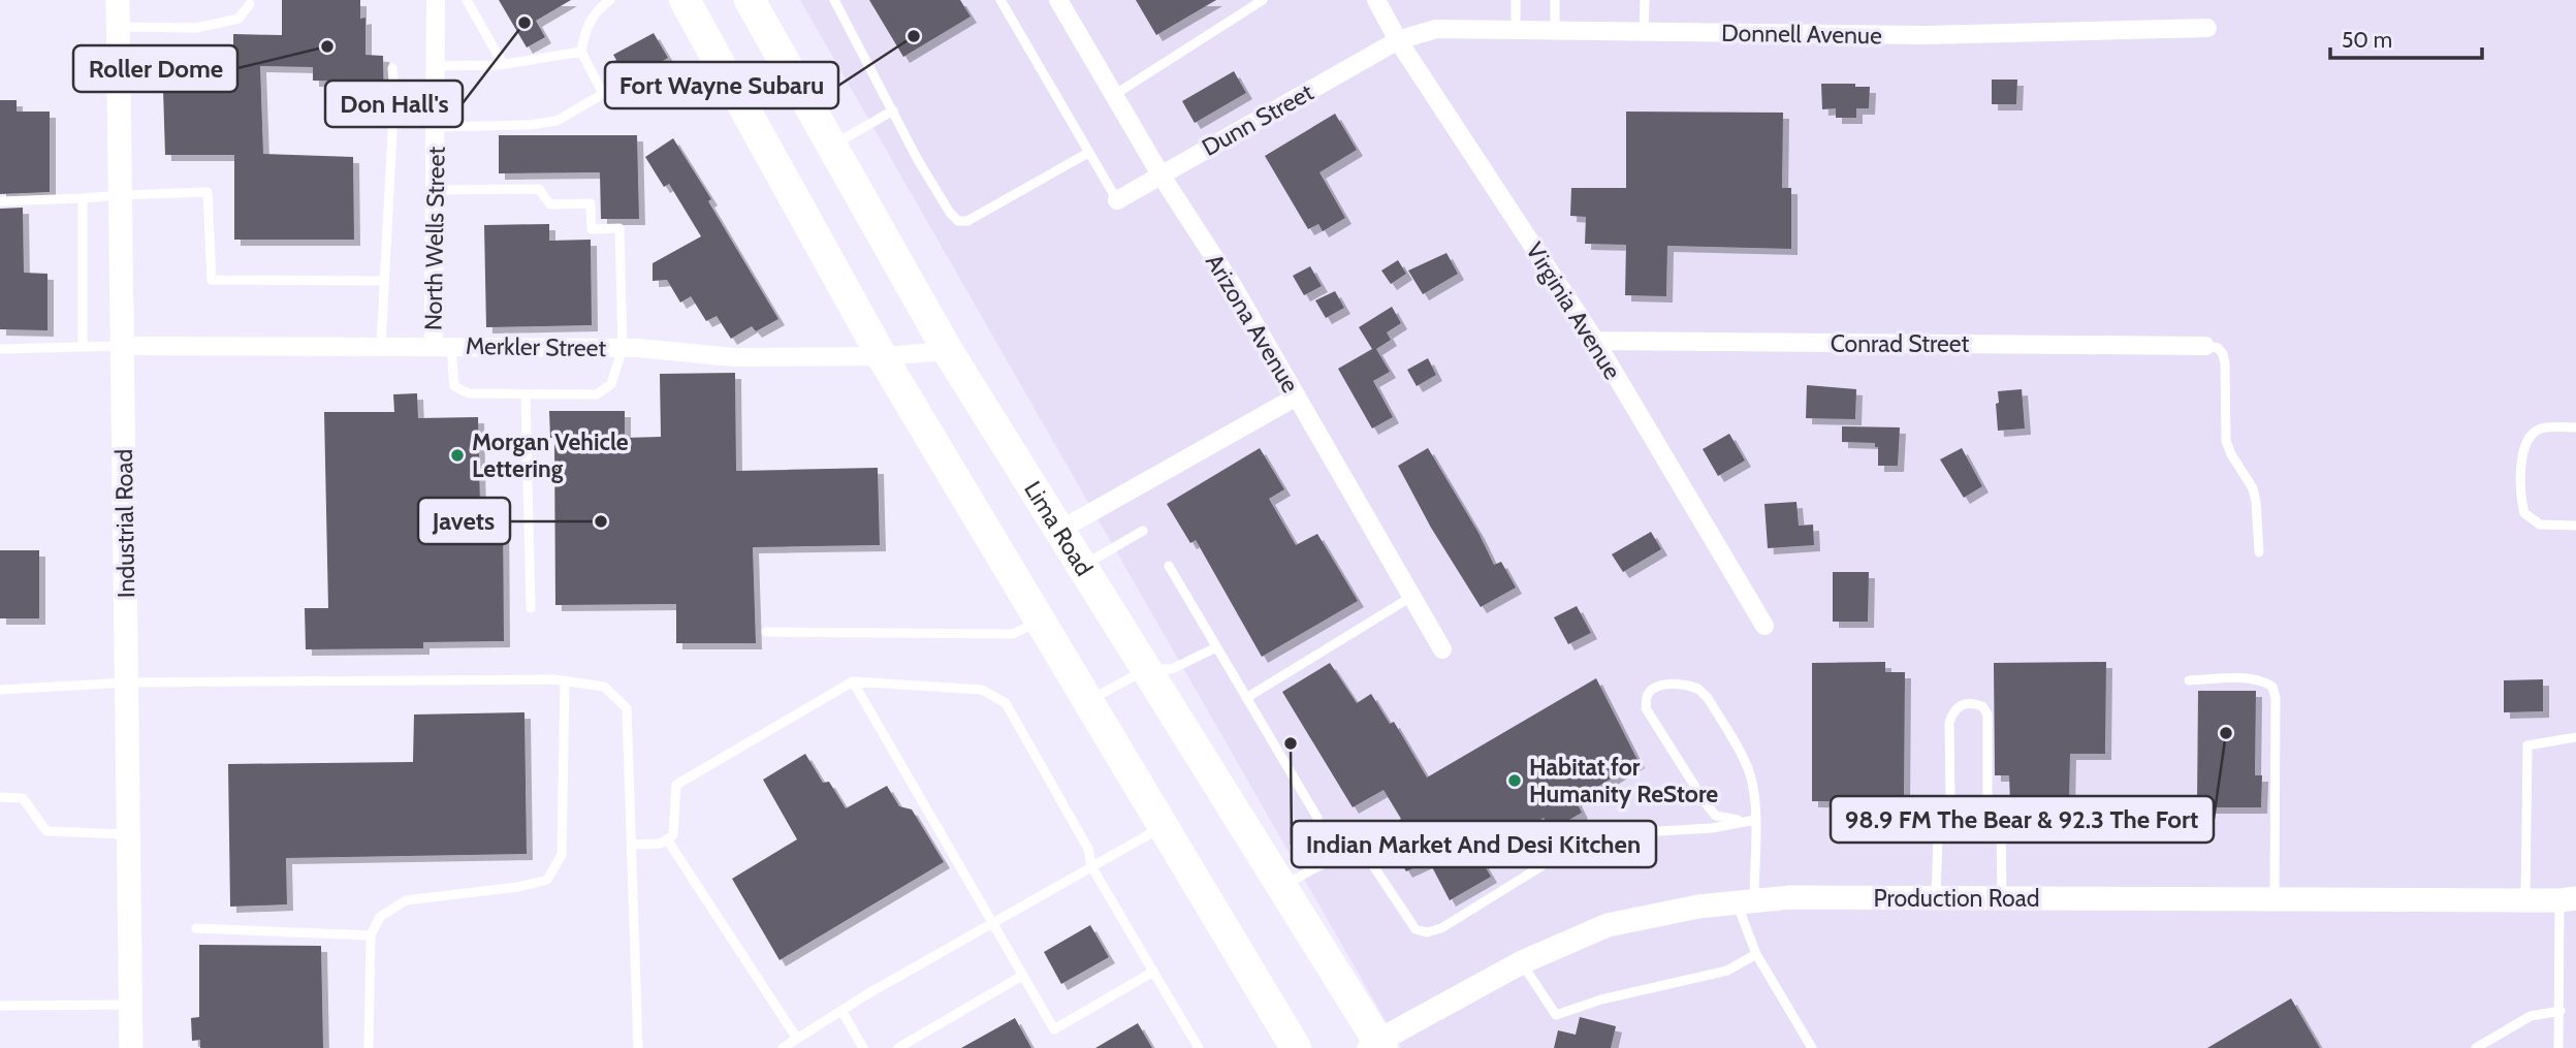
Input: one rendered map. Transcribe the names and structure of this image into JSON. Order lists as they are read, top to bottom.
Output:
{
  "streets": {
    "highway": ["Lima Road"],
    "street": [
      "Donnell Avenue",
      "Dunn Street",
      "North Wells Street",
      "Virginia Avenue",
      "Arizona Avenue",
      "Conrad Street",
      "Merkler Street",
      "Industrial Road",
      "Production Road"
    ]
  },
  "crossings": [
    ["Donnell Avenue", "Dunn Street"],
    ["Donnell Avenue", "Virginia Avenue"],
    ["Dunn Street", "Virginia Avenue"],
    ["Dunn Street", "Arizona Avenue"],
    ["North Wells Street", "Merkler Street"],
    ["Virginia Avenue", "Conrad Street"],
    ["Merkler Street", "Industrial Road"],
    ["Merkler Street", "Lima Road"],
    ["Lima Road", "Production Road"]
  ],
  "places": [
    "Don Hall's",
    "Fort Wayne Subaru",
    "Roller Dome",
    "Morgan Vehicle Lettering",
    "Javets",
    "98.9 FM The Bear & 92.3 The Fort",
    "Indian Market And Desi Kitchen",
    "Habitat for Humanity ReStore"
  ],
  "scale_bar": "50 m"
}
